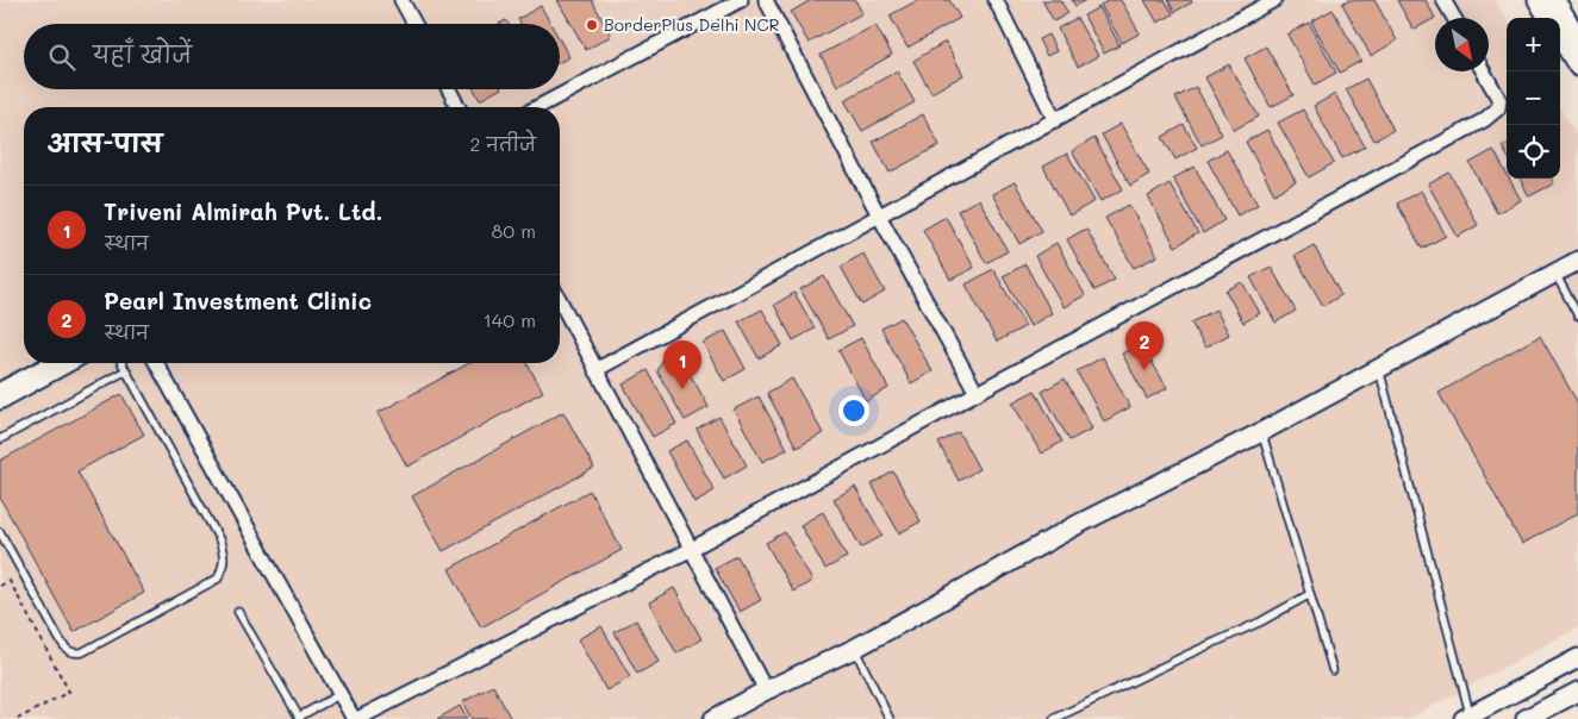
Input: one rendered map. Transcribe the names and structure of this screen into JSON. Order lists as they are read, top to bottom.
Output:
{
  "places": ["BorderPlus Delhi NCR"],
  "north": "bottom right",
  "page": {
    "map_buttons": ["+", "−"],
    "search": "यहाँ खोजें",
    "heading": ["आस-पास", "2 नतीजे"],
    "list": [
      {
        "mark": "1",
        "name": "Triveni Almirah Pvt. Ltd.",
        "note": "स्थान",
        "value": "80 m"
      },
      {
        "mark": "2",
        "name": "Pearl Investment Clinic",
        "note": "स्थान",
        "value": "140 m"
      }
    ],
    "pins": ["2", "1"]
  }
}
